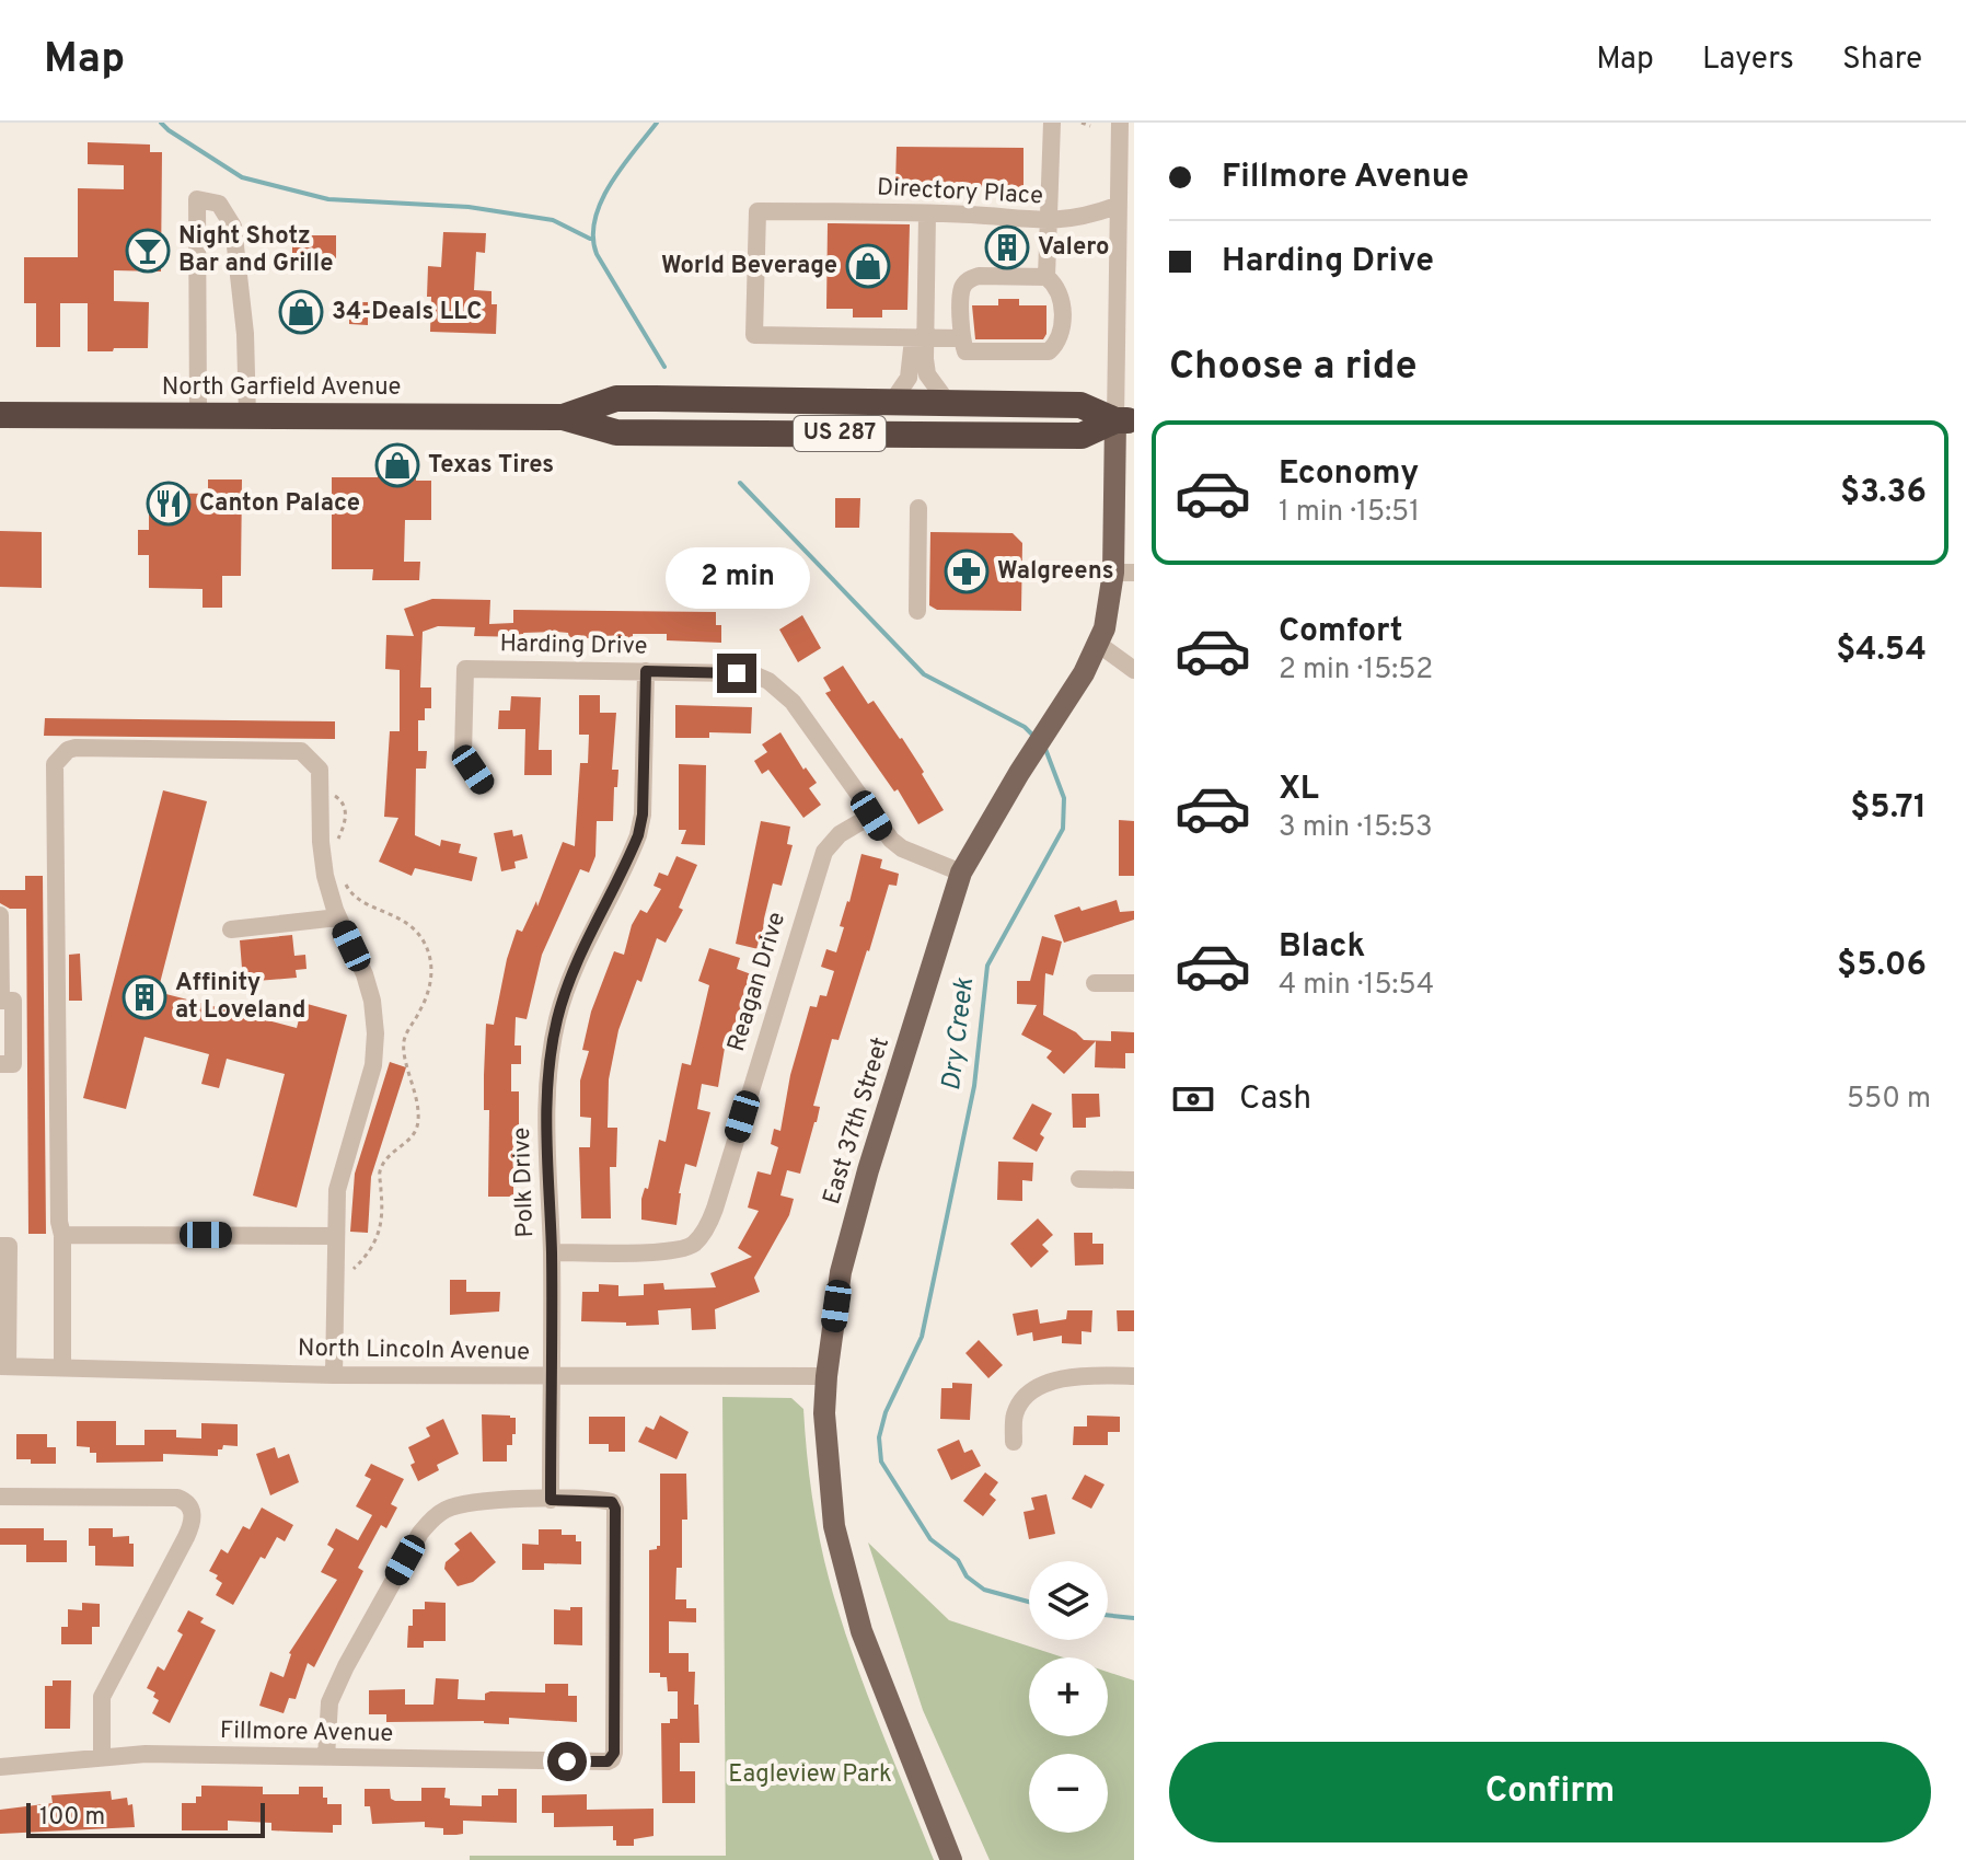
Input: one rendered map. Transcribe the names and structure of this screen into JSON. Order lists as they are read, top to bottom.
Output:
{
  "streets": {
    "highway": ["North Garfield Avenue", "US 287"],
    "main road": ["East 37th Street"],
    "street": [
      "Directory Place",
      "Harding Drive",
      "Reagan Drive",
      "Polk Drive",
      "North Lincoln Avenue",
      "Fillmore Avenue"
    ]
  },
  "crossings": [
    ["North Garfield Avenue", "East 37th Street"],
    ["Harding Drive", "Reagan Drive"],
    ["Harding Drive", "East 37th Street"],
    ["Harding Drive", "Polk Drive"],
    ["Reagan Drive", "Polk Drive"],
    ["East 37th Street", "North Lincoln Avenue"],
    ["Polk Drive", "North Lincoln Avenue"],
    ["Polk Drive", "Fillmore Avenue"]
  ],
  "water": ["Dry Creek"],
  "parks": ["Eagleview Park"],
  "places": {
    "building": ["Valero", "Affinity at Loveland"],
    "bar": ["Night Shotz Bar and Grille"],
    "shop": ["World Beverage", "34-Deals LLC", "Texas Tires"],
    "restaurant": ["Canton Palace"],
    "pharmacy": ["Walgreens"]
  },
  "scale_bar": "100 m",
  "page": {
    "header": "Map",
    "nav": ["Map", "Layers", "Share"],
    "banner": ["Fillmore Avenue", "Harding Drive"],
    "heading": "Choose a ride",
    "list": [
      {
        "name": "Economy",
        "note": "1 min · 15:51",
        "value": "$3.36"
      },
      {
        "name": "Comfort",
        "note": "2 min · 15:52",
        "value": "$4.54"
      },
      {
        "name": "XL",
        "note": "3 min · 15:53",
        "value": "$5.71"
      },
      {
        "name": "Black",
        "note": "4 min · 15:54",
        "value": "$5.06"
      }
    ],
    "bubble": "2 min",
    "pay": ["Cash", "550 m"],
    "map_buttons": ["+", "−"],
    "buttons": "Confirm",
    "scale": "100 m"
  }
}
